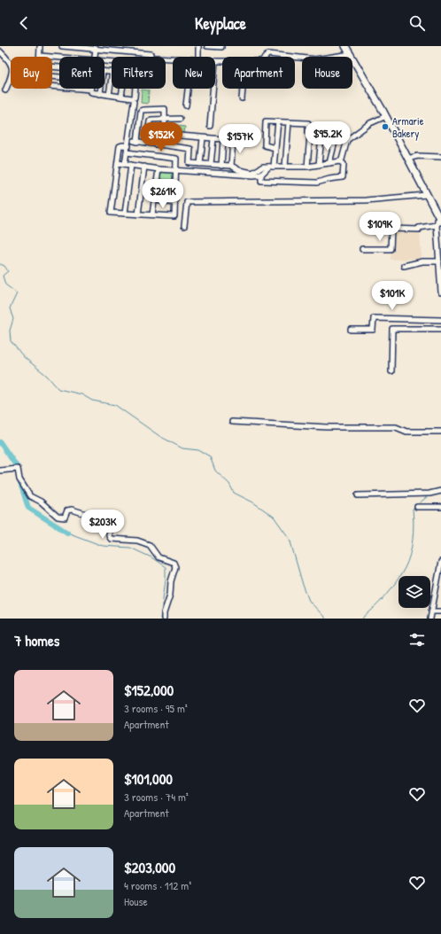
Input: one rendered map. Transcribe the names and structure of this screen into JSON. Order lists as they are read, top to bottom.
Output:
{
  "places": ["Armarie Bakery"],
  "page": {
    "header": "Keyplace",
    "chip": [
      "Buy",
      "Rent",
      "Filters",
      "New",
      "Apartment",
      "House"
    ],
    "price": [
      "$95.2K",
      "$152K",
      "$157K",
      "$261K",
      "$109K",
      "$101K",
      "$203K"
    ],
    "heading": "7 homes",
    "list": [
      {
        "name": "$152,000",
        "note": "3 rooms · 95 m² · Apartment"
      },
      {
        "name": "$101,000",
        "note": "3 rooms · 74 m² · Apartment"
      },
      {
        "name": "$203,000",
        "note": "4 rooms · 112 m² · House"
      }
    ]
  }
}
